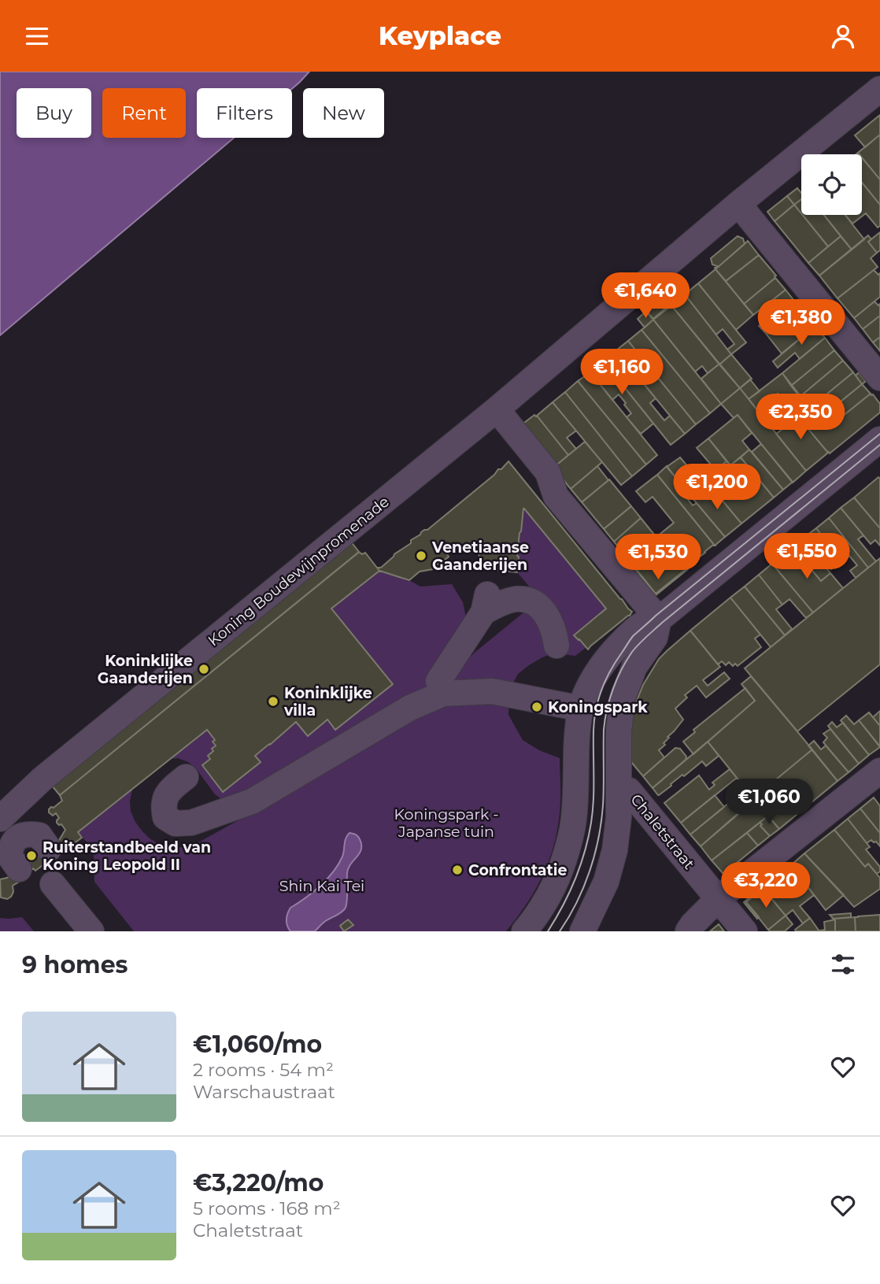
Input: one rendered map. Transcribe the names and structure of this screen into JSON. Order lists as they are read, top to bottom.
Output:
{
  "streets": {
    "street": ["Koning Boudewijnpromenade", "Chaletstraat"]
  },
  "parks": ["Koningspark - Japanse tuin", "Shin Kai Tei"],
  "places": [
    "Venetiaanse Gaanderijen",
    "Koninklijke Gaanderijen",
    "Koninklijke villa",
    "Koningspark",
    "Ruiterstandbeeld van Koning Leopold II",
    "Confrontatie"
  ],
  "page": {
    "header": "Keyplace",
    "chip": [
      "Buy",
      "Rent",
      "Filters",
      "New"
    ],
    "price": [
      "€1,640",
      "€1,380",
      "€1,160",
      "€2,350",
      "€1,200",
      "€1,550",
      "€1,530",
      "€1,060",
      "€3,220"
    ],
    "heading": "9 homes",
    "list": [
      {
        "name": "€1,060/mo",
        "note": "2 rooms · 54 m² · Warschaustraat"
      },
      {
        "name": "€3,220/mo",
        "note": "5 rooms · 168 m² · Chaletstraat"
      }
    ]
  }
}
